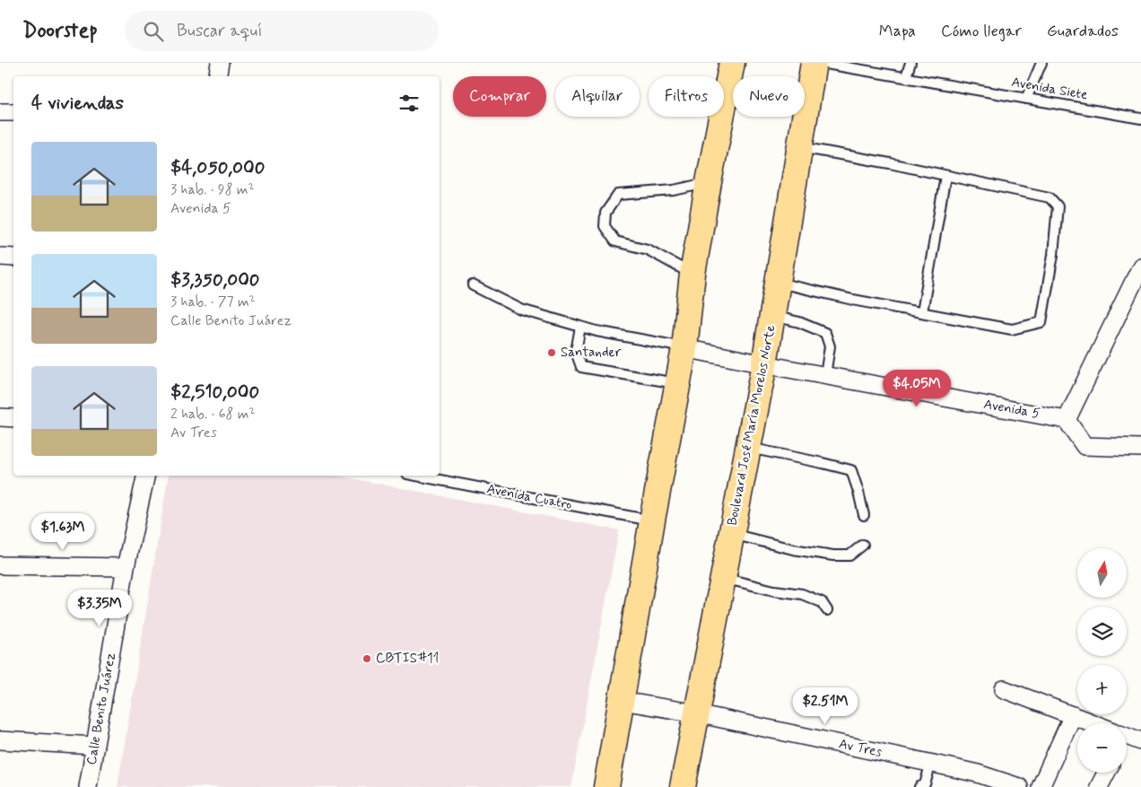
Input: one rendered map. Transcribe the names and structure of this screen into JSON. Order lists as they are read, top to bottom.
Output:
{
  "streets": {
    "main road": ["Boulevard José María Morelos Norte"],
    "street": ["Avenida 5", "Calle Benito Juárez", "Av Tres"],
    "lane": ["Avenida Siete", "Avenida Cuatro"]
  },
  "crossings": [
    ["Avenida 5", "Boulevard José María Morelos Norte"],
    ["Boulevard José María Morelos Norte", "Av Tres"]
  ],
  "places": ["Santander", "CBTIS#11"],
  "north": "top",
  "page": {
    "header": "Doorstep",
    "search": "Buscar aquí",
    "nav": ["Mapa", "Cómo llegar", "Guardados"],
    "chip": [
      "Comprar",
      "Alquilar",
      "Filtros",
      "Nuevo"
    ],
    "heading": "4 viviendas",
    "list": [
      {
        "name": "$4,050,000",
        "note": "3 hab. · 98 m² · Avenida 5"
      },
      {
        "name": "$3,350,000",
        "note": "3 hab. · 77 m² · Calle Benito Juárez"
      },
      {
        "name": "$2,510,000",
        "note": "2 hab. · 68 m² · Av Tres"
      }
    ],
    "price": [
      "$4.05M",
      "$1.63M",
      "$3.35M",
      "$2.51M"
    ],
    "map_buttons": ["+", "−"]
  }
}
